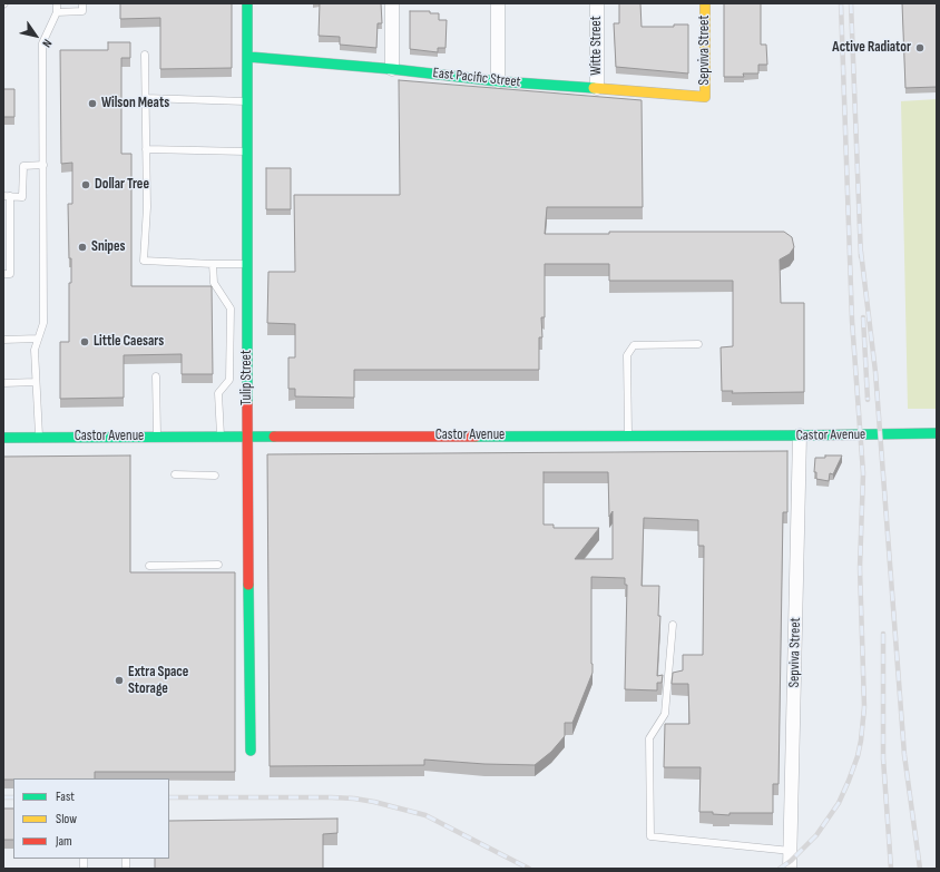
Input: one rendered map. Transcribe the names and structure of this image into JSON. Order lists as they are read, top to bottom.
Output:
{
  "streets": {
    "street": [
      "Witte Street",
      "Sepviva Street",
      "East Pacific Street",
      "Tulip Street",
      "Castor Avenue"
    ]
  },
  "crossings": [
    ["Witte Street", "East Pacific Street"],
    ["Sepviva Street", "East Pacific Street"],
    ["Sepviva Street", "Castor Avenue"],
    ["East Pacific Street", "Tulip Street"],
    ["Tulip Street", "Castor Avenue"]
  ],
  "places": [
    "Active Radiator",
    "Wilson Meats",
    "Dollar Tree",
    "Snipes",
    "Little Caesars",
    "Extra Space Storage"
  ],
  "legend": ["Fast", "Slow", "Jam"],
  "north": "bottom right"
}
